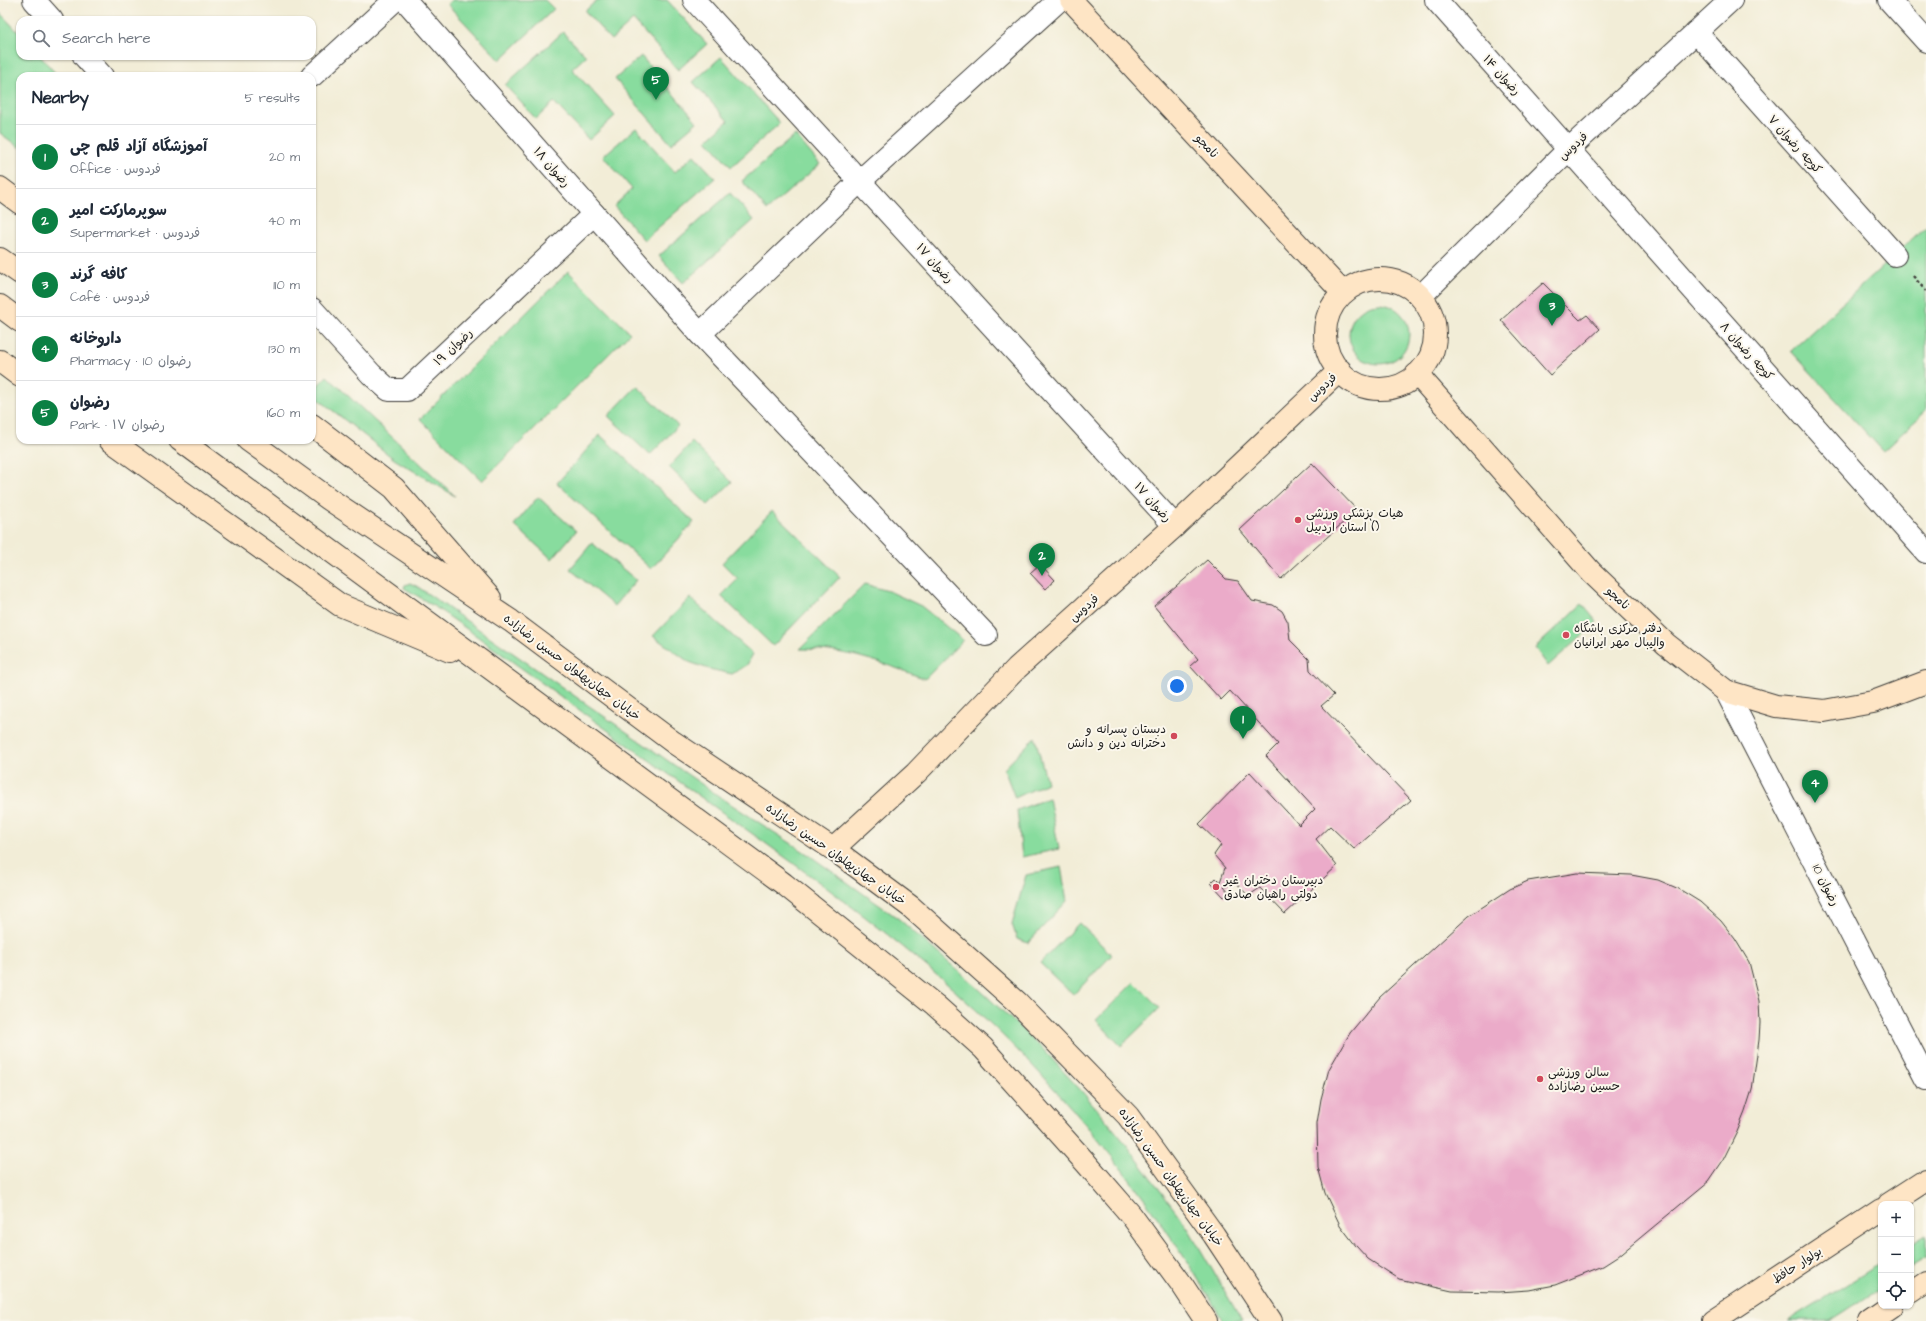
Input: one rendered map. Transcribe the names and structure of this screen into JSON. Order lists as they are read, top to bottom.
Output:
{
  "streets": {
    "main road": [
      "نامجو",
      "فردوس",
      "خیابان جهان‌پهلوان حسین رضا‌زاده",
      "بولوار حافظ"
    ],
    "street": [
      "رضوان ۱۴",
      "کوچه رضوان ۷",
      "رضوان ۱۸",
      "رضوان ۱۷",
      "رضوان ۱۹",
      "کوچه رضوان ۸",
      "رضوان 10"
    ]
  },
  "crossings": [
    ["رضوان ۱۴", "فردوس"],
    ["رضوان ۱۴", "کوچه رضوان ۸"],
    ["کوچه رضوان ۷", "فردوس"],
    ["نامجو", "فردوس"],
    ["نامجو", "رضوان 10"],
    ["فردوس", "رضوان ۱۷"],
    ["فردوس", "کوچه رضوان ۸"],
    ["فردوس", "خیابان جهان‌پهلوان حسین رضا‌زاده"],
    ["رضوان ۱۸", "رضوان ۱۹"]
  ],
  "places": [
    "هیات پزشکی ورزشی استان اردبیل ()",
    "دفتر مرکزی باشگاه والیبال مهر ایرانیان",
    "دبستان پسرانه و دخترانه دین و دانش",
    "دبیرستان دختران غیر دولتی راهیان صادق",
    "سالن ورزشی حسین رضا‌زاده"
  ],
  "page": {
    "search": "Search here",
    "pins": [
      "5",
      "3",
      "2",
      "1",
      "4"
    ],
    "heading": ["Nearby", "5 results"],
    "list": [
      {
        "mark": "1",
        "name": "آموزشگاه آزاد قلم چی",
        "note": "Office · فردوس",
        "value": "20 m"
      },
      {
        "mark": "2",
        "name": "سوپرمارکت امیر",
        "note": "Supermarket · فردوس",
        "value": "40 m"
      },
      {
        "mark": "3",
        "name": "کافه گرند",
        "note": "Café · فردوس",
        "value": "110 m"
      },
      {
        "mark": "4",
        "name": "داروخانه",
        "note": "Pharmacy · رضوان 10",
        "value": "130 m"
      },
      {
        "mark": "5",
        "name": "رضوان",
        "note": "Park · رضوان ۱۷",
        "value": "160 m"
      }
    ],
    "map_buttons": ["+", "−"]
  }
}
